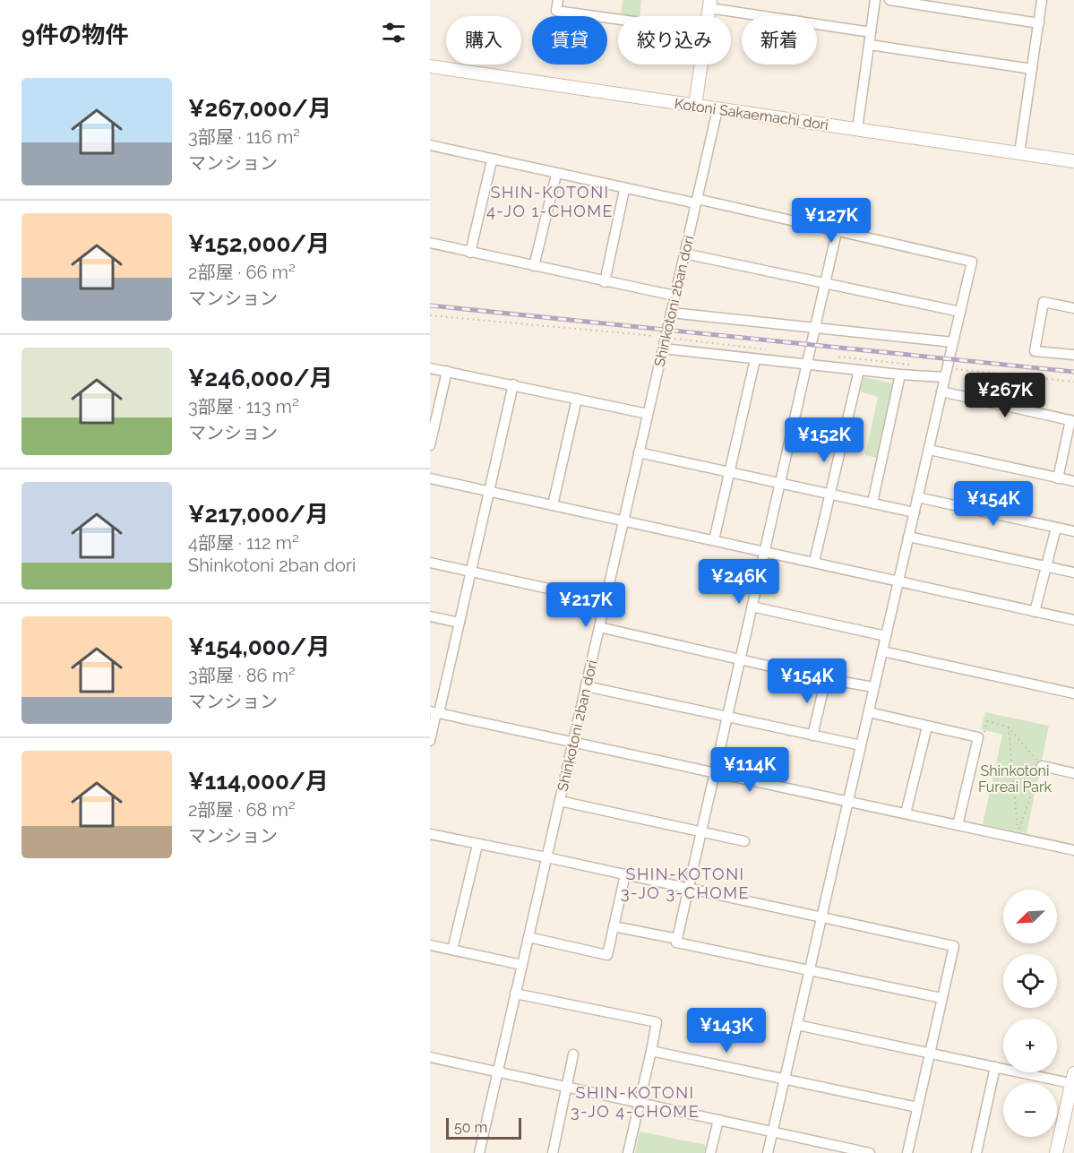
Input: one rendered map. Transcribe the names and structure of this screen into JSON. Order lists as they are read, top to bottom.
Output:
{
  "streets": {
    "main road": ["Kotoni Sakaemachi dori"],
    "street": ["Shinkotoni 2ban dori"]
  },
  "crossings": [
    ["Kotoni Sakaemachi dori", "Shinkotoni 2ban dori"]
  ],
  "districts": ["SHIN-KOTONI 4-JO 1-CHOME", "SHIN-KOTONI 3-JO 3-CHOME", "SHIN-KOTONI 3-JO 4-CHOME"],
  "parks": ["Shinkotoni Fureai Park"],
  "scale_bar": "50 m",
  "north": "bottom left",
  "page": {
    "heading": "9件の物件",
    "chip": [
      "購入",
      "賃貸",
      "絞り込み",
      "新着"
    ],
    "list": [
      {
        "name": "¥267,000/月",
        "note": "3部屋 · 116 m² · マンション"
      },
      {
        "name": "¥152,000/月",
        "note": "2部屋 · 66 m² · マンション"
      },
      {
        "name": "¥246,000/月",
        "note": "3部屋 · 113 m² · マンション"
      },
      {
        "name": "¥217,000/月",
        "note": "4部屋 · 112 m² · Shinkotoni 2ban dori"
      },
      {
        "name": "¥154,000/月",
        "note": "3部屋 · 86 m² · マンション"
      },
      {
        "name": "¥114,000/月",
        "note": "2部屋 · 68 m² · マンション"
      }
    ],
    "price": [
      "¥127K",
      "¥267K",
      "¥152K",
      "¥154K",
      "¥246K",
      "¥217K",
      "¥154K",
      "¥114K",
      "¥143K"
    ],
    "map_buttons": ["+", "−"],
    "scale": "50 m"
  }
}
